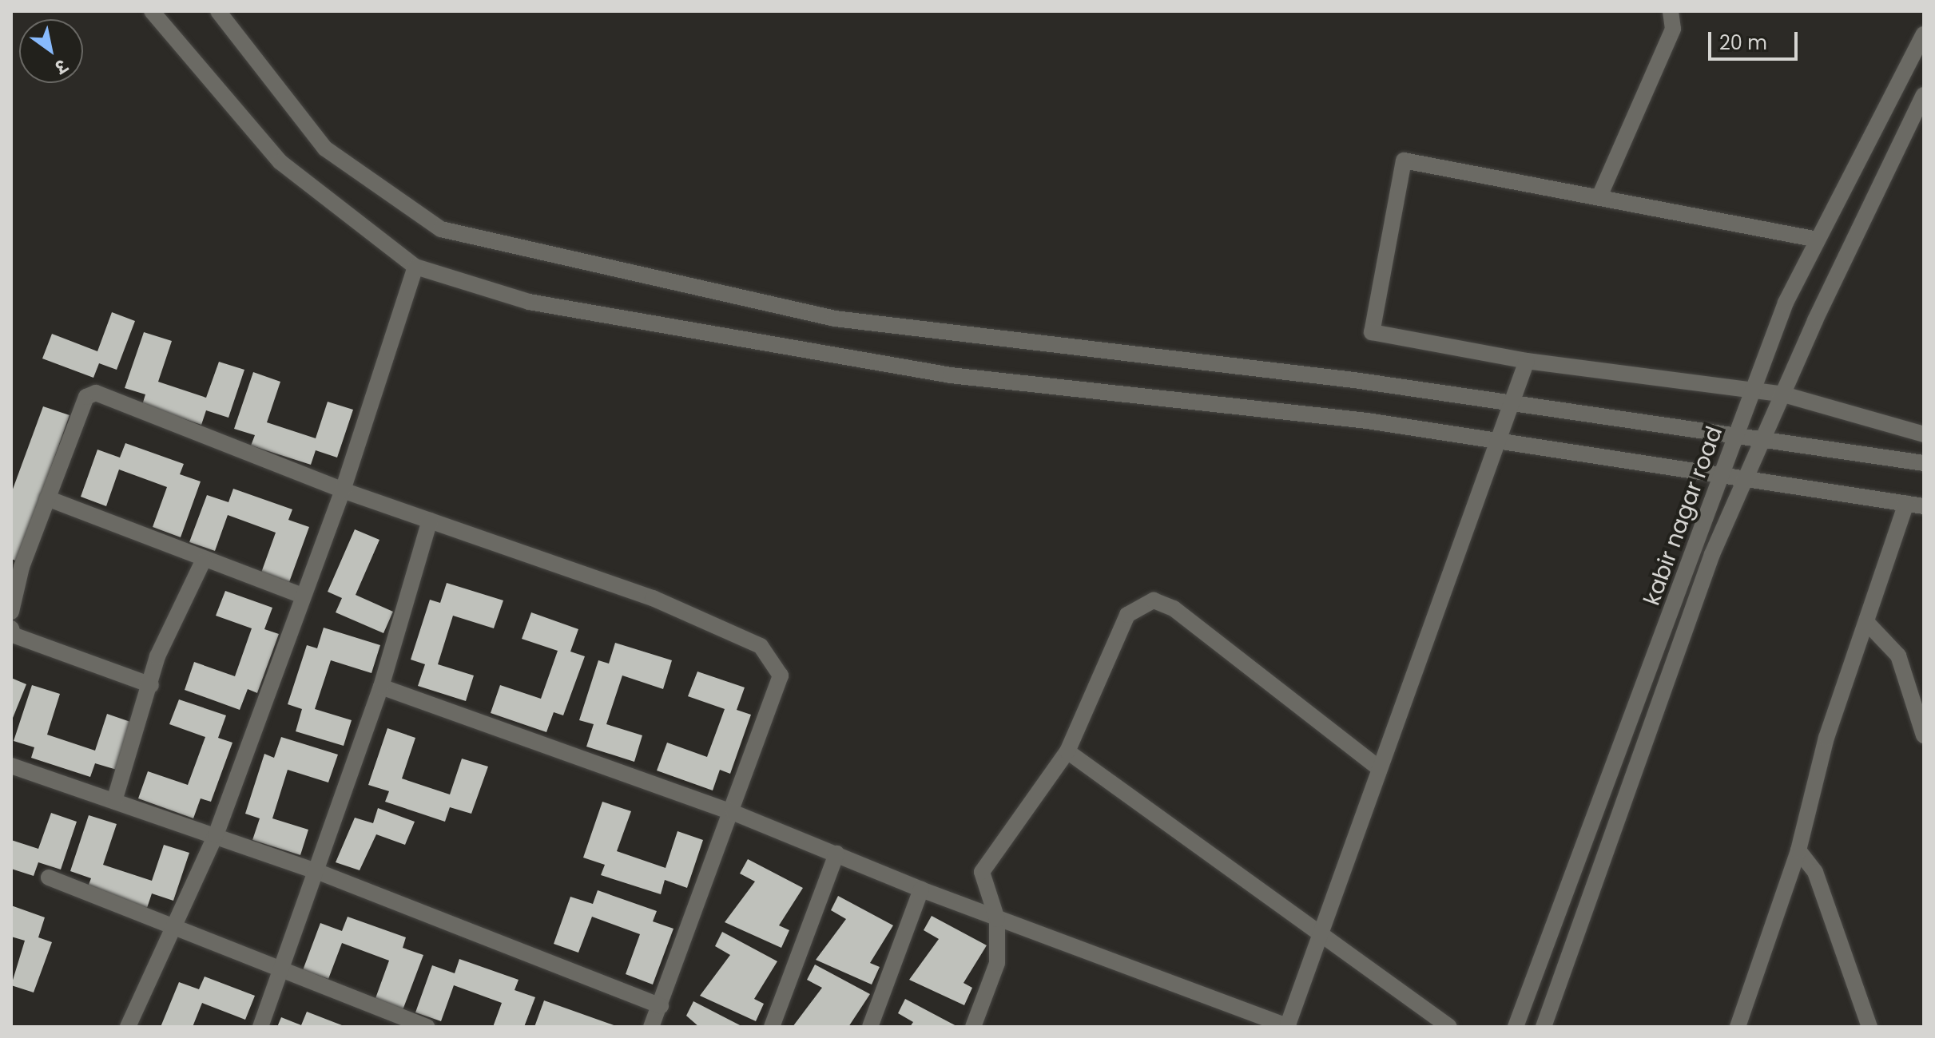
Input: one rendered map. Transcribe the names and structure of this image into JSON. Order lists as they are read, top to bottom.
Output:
{
  "streets": {
    "street": ["kabir nagar road"]
  },
  "scale_bar": "20 m",
  "north": "bottom right"
}
